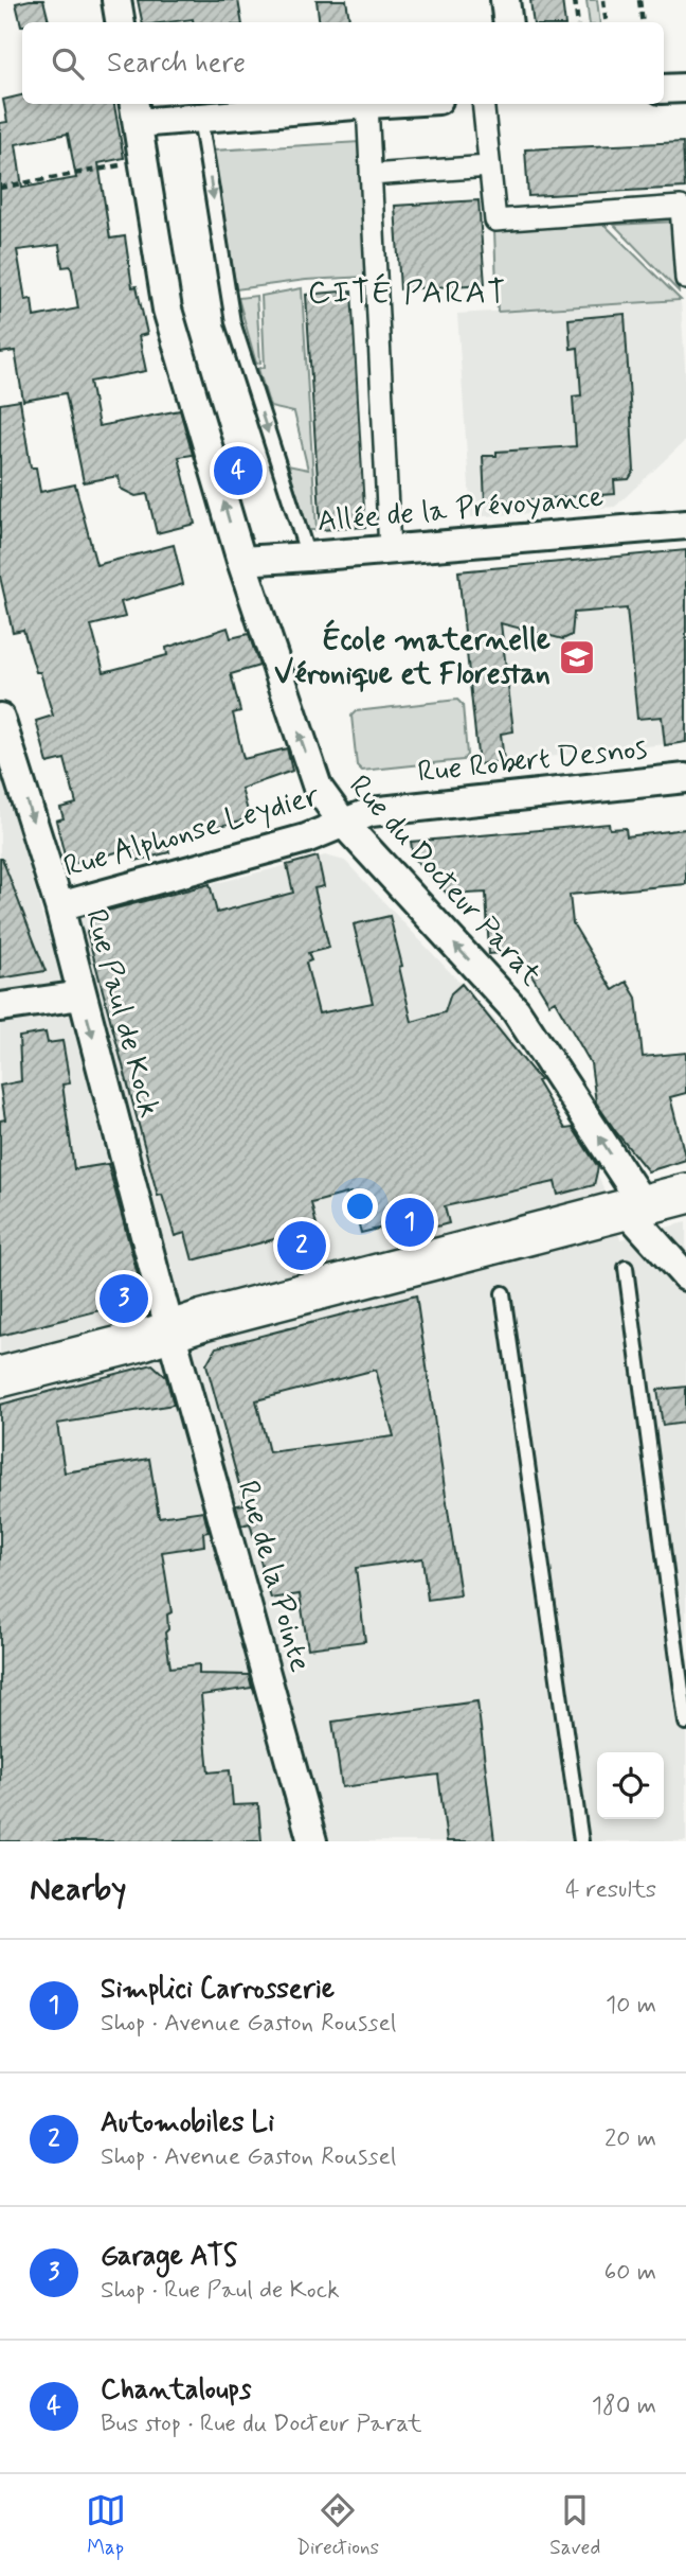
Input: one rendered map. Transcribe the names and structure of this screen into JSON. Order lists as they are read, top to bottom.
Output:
{
  "streets": {
    "street": [
      "Allée de la Prévoyance",
      "Rue Robert Desnos",
      "Rue Alphonse Leydier",
      "Rue du Docteur Parat",
      "Rue Paul de Kock",
      "Rue de la Pointe"
    ]
  },
  "crossings": [
    ["Allée de la Prévoyance", "Rue du Docteur Parat"],
    ["Rue Robert Desnos", "Rue Alphonse Leydier"],
    ["Rue Robert Desnos", "Rue du Docteur Parat"],
    ["Rue Alphonse Leydier", "Rue du Docteur Parat"],
    ["Rue Alphonse Leydier", "Rue Paul de Kock"],
    ["Rue Paul de Kock", "Rue de la Pointe"]
  ],
  "one_way": ["Rue Paul de Kock"],
  "districts": ["CITÉ PARAT"],
  "places": {
    "school or university": ["École maternelle Véronique et Florestan"]
  },
  "page": {
    "search": "Search here",
    "pins": [
      "4",
      "1",
      "2",
      "3"
    ],
    "heading": ["Nearby", "4 results"],
    "list": [
      {
        "mark": "1",
        "name": "Simplici Carrosserie",
        "note": "Shop · Avenue Gaston Roussel",
        "value": "10 m"
      },
      {
        "mark": "2",
        "name": "Automobiles Li",
        "note": "Shop · Avenue Gaston Roussel",
        "value": "20 m"
      },
      {
        "mark": "3",
        "name": "Garage ATS",
        "note": "Shop · Rue Paul de Kock",
        "value": "60 m"
      },
      {
        "mark": "4",
        "name": "Chantaloups",
        "note": "Bus stop · Rue du Docteur Parat",
        "value": "180 m"
      }
    ],
    "nav": ["Map", "Directions", "Saved"]
  }
}
